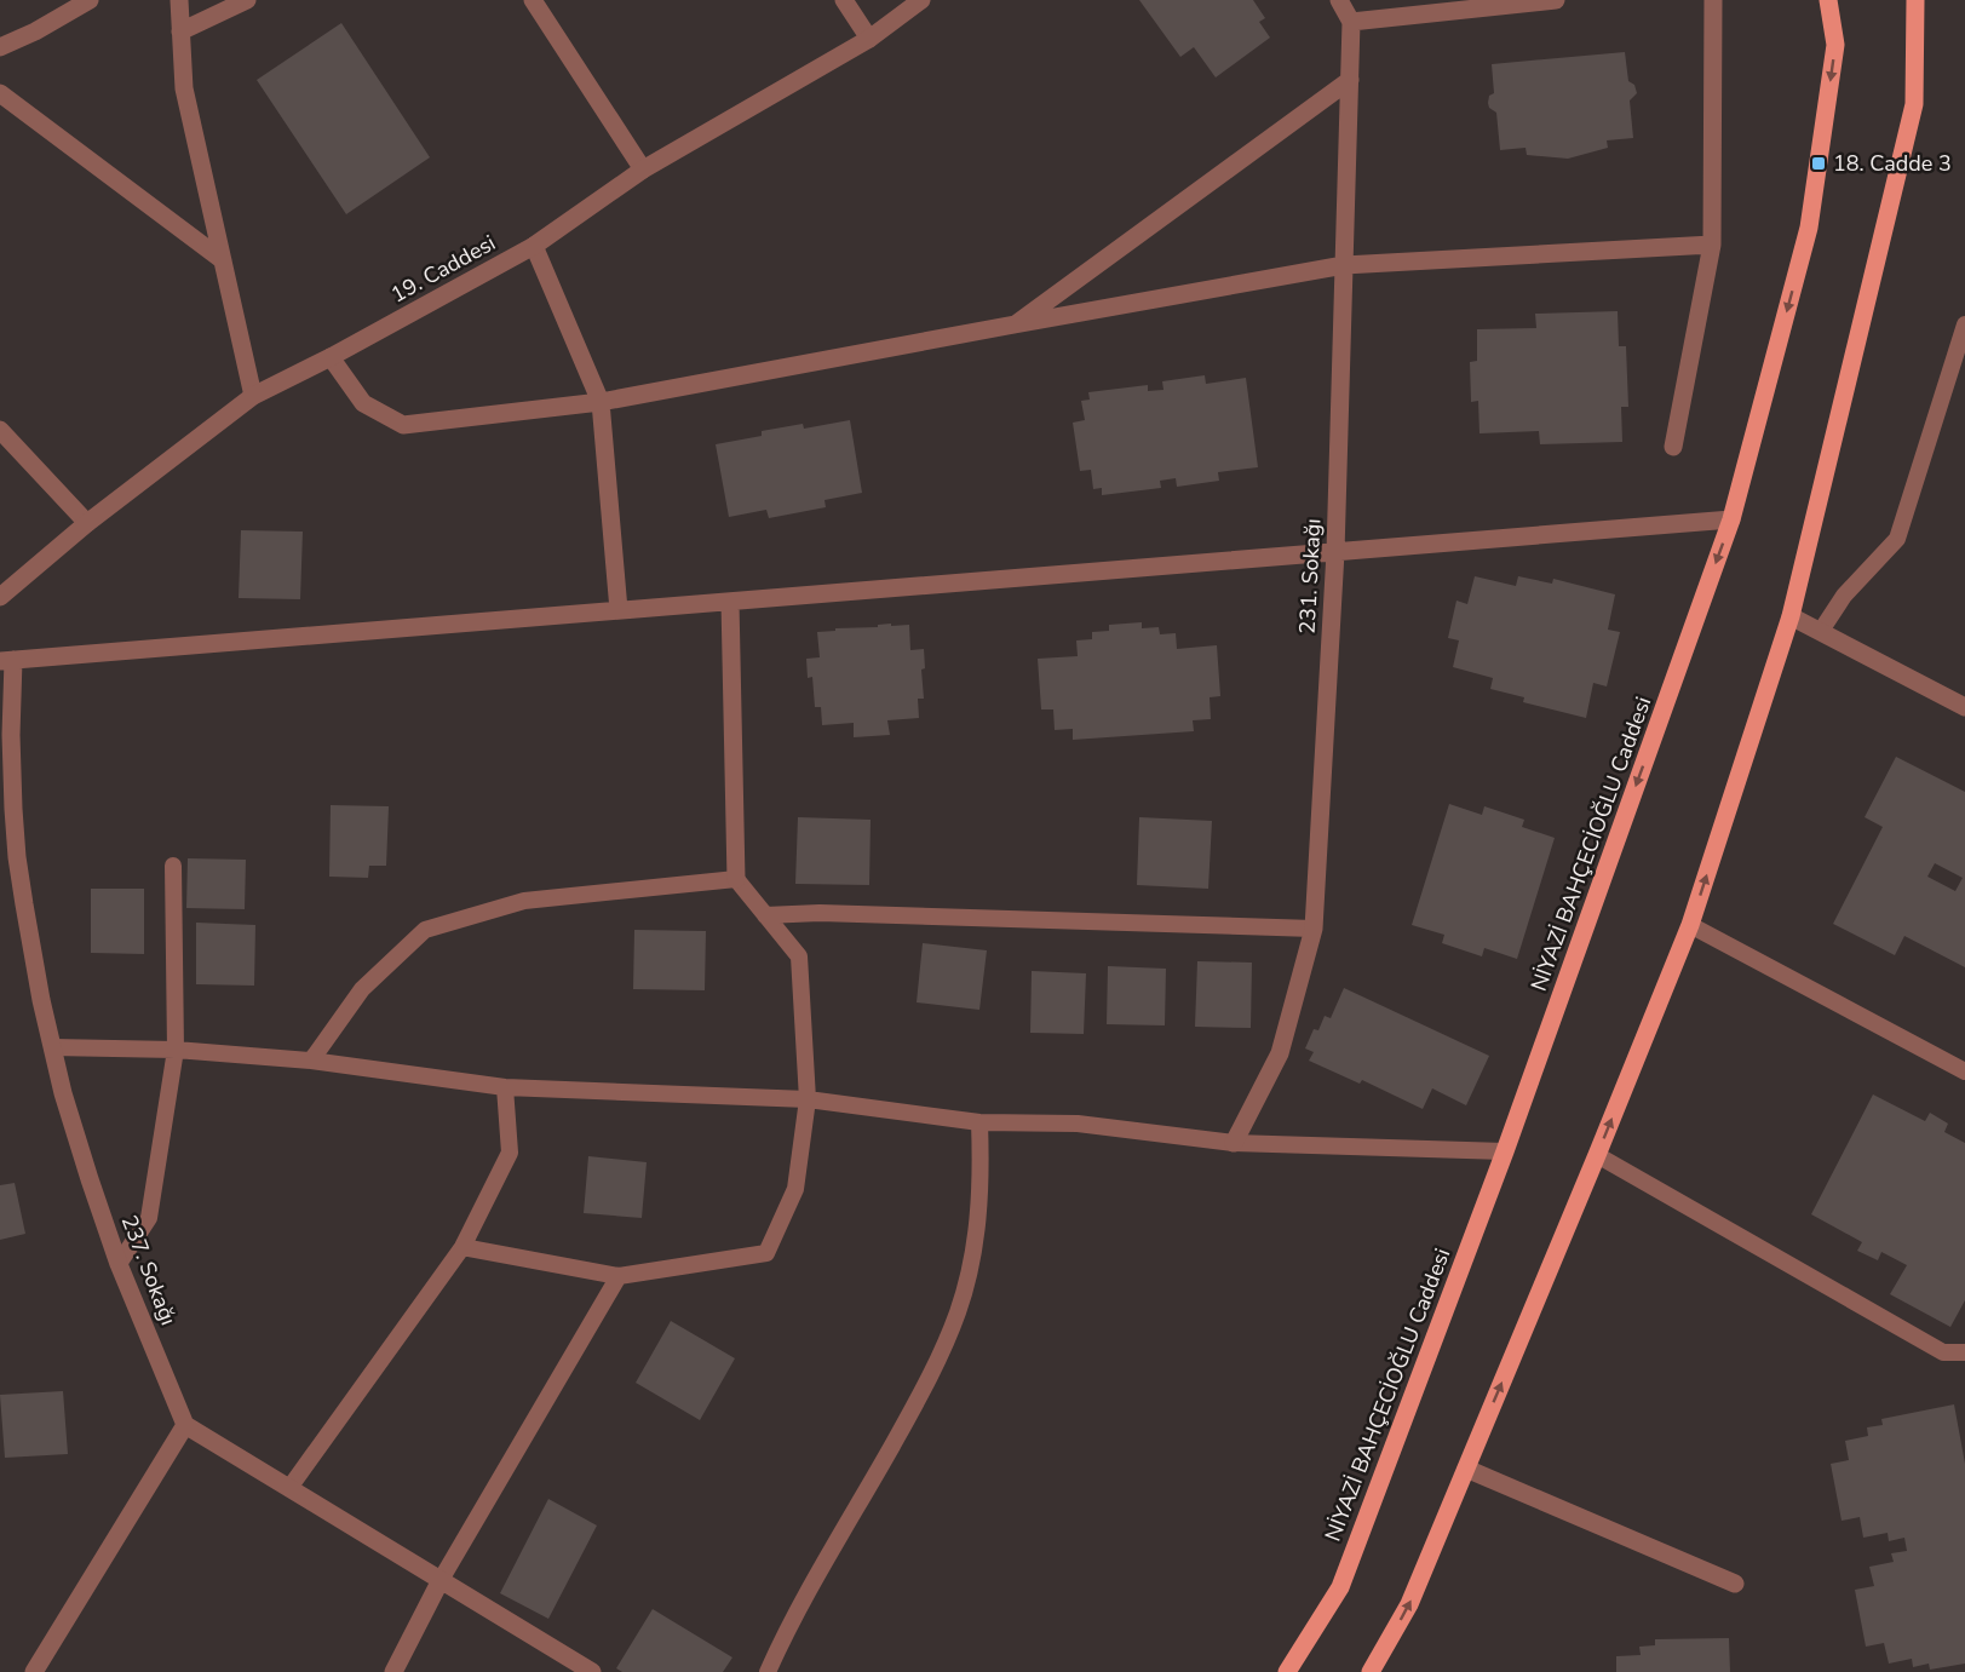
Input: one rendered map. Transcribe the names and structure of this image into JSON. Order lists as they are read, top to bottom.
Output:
{
  "streets": {
    "main road": ["NİYAZİ BAHÇECİOĞLU Caddesi"],
    "street": ["19. Caddesi", "231. Sokağı", "237. Sokağı"]
  },
  "places": {
    "transit": ["18. Cadde 3"]
  }
}
